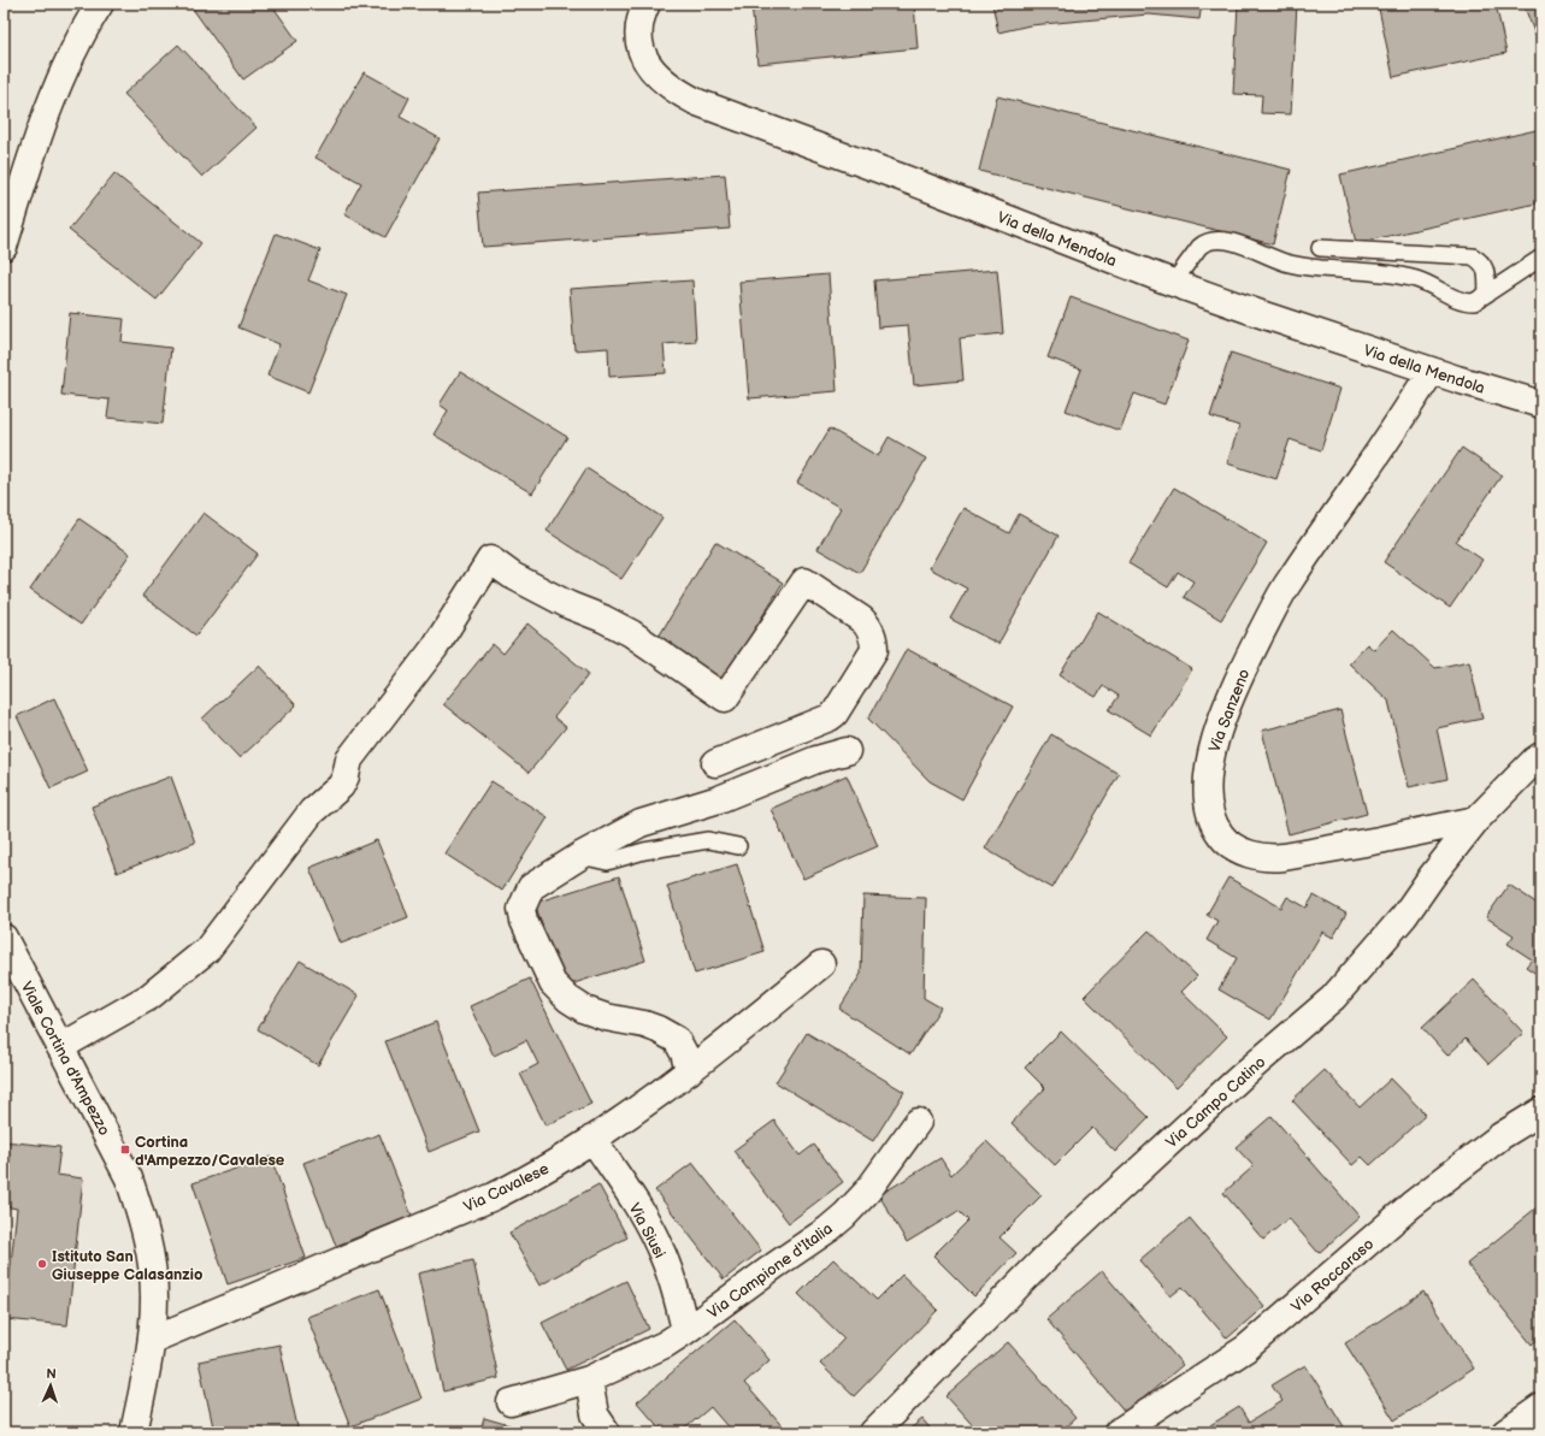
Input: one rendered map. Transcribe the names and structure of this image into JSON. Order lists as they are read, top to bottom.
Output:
{
  "streets": {
    "street": [
      "Via della Mendola",
      "Via Sanzeno",
      "Viale Cortina d'Ampezzo",
      "Via Campo Catino",
      "Via Cavalese",
      "Via Siusi",
      "Via Campione d'Italia",
      "Via Roccaraso"
    ]
  },
  "crossings": [
    ["Via della Mendola", "Via Sanzeno"],
    ["Via Sanzeno", "Via Campo Catino"],
    ["Viale Cortina d'Ampezzo", "Via Cavalese"],
    ["Via Cavalese", "Via Siusi"],
    ["Via Siusi", "Via Campione d'Italia"]
  ],
  "places": {
    "transit": ["Cortina d'Ampezzo/Cavalese"],
    "other": ["Istituto San Giuseppe Calasanzio"]
  },
  "north": "top"
}
